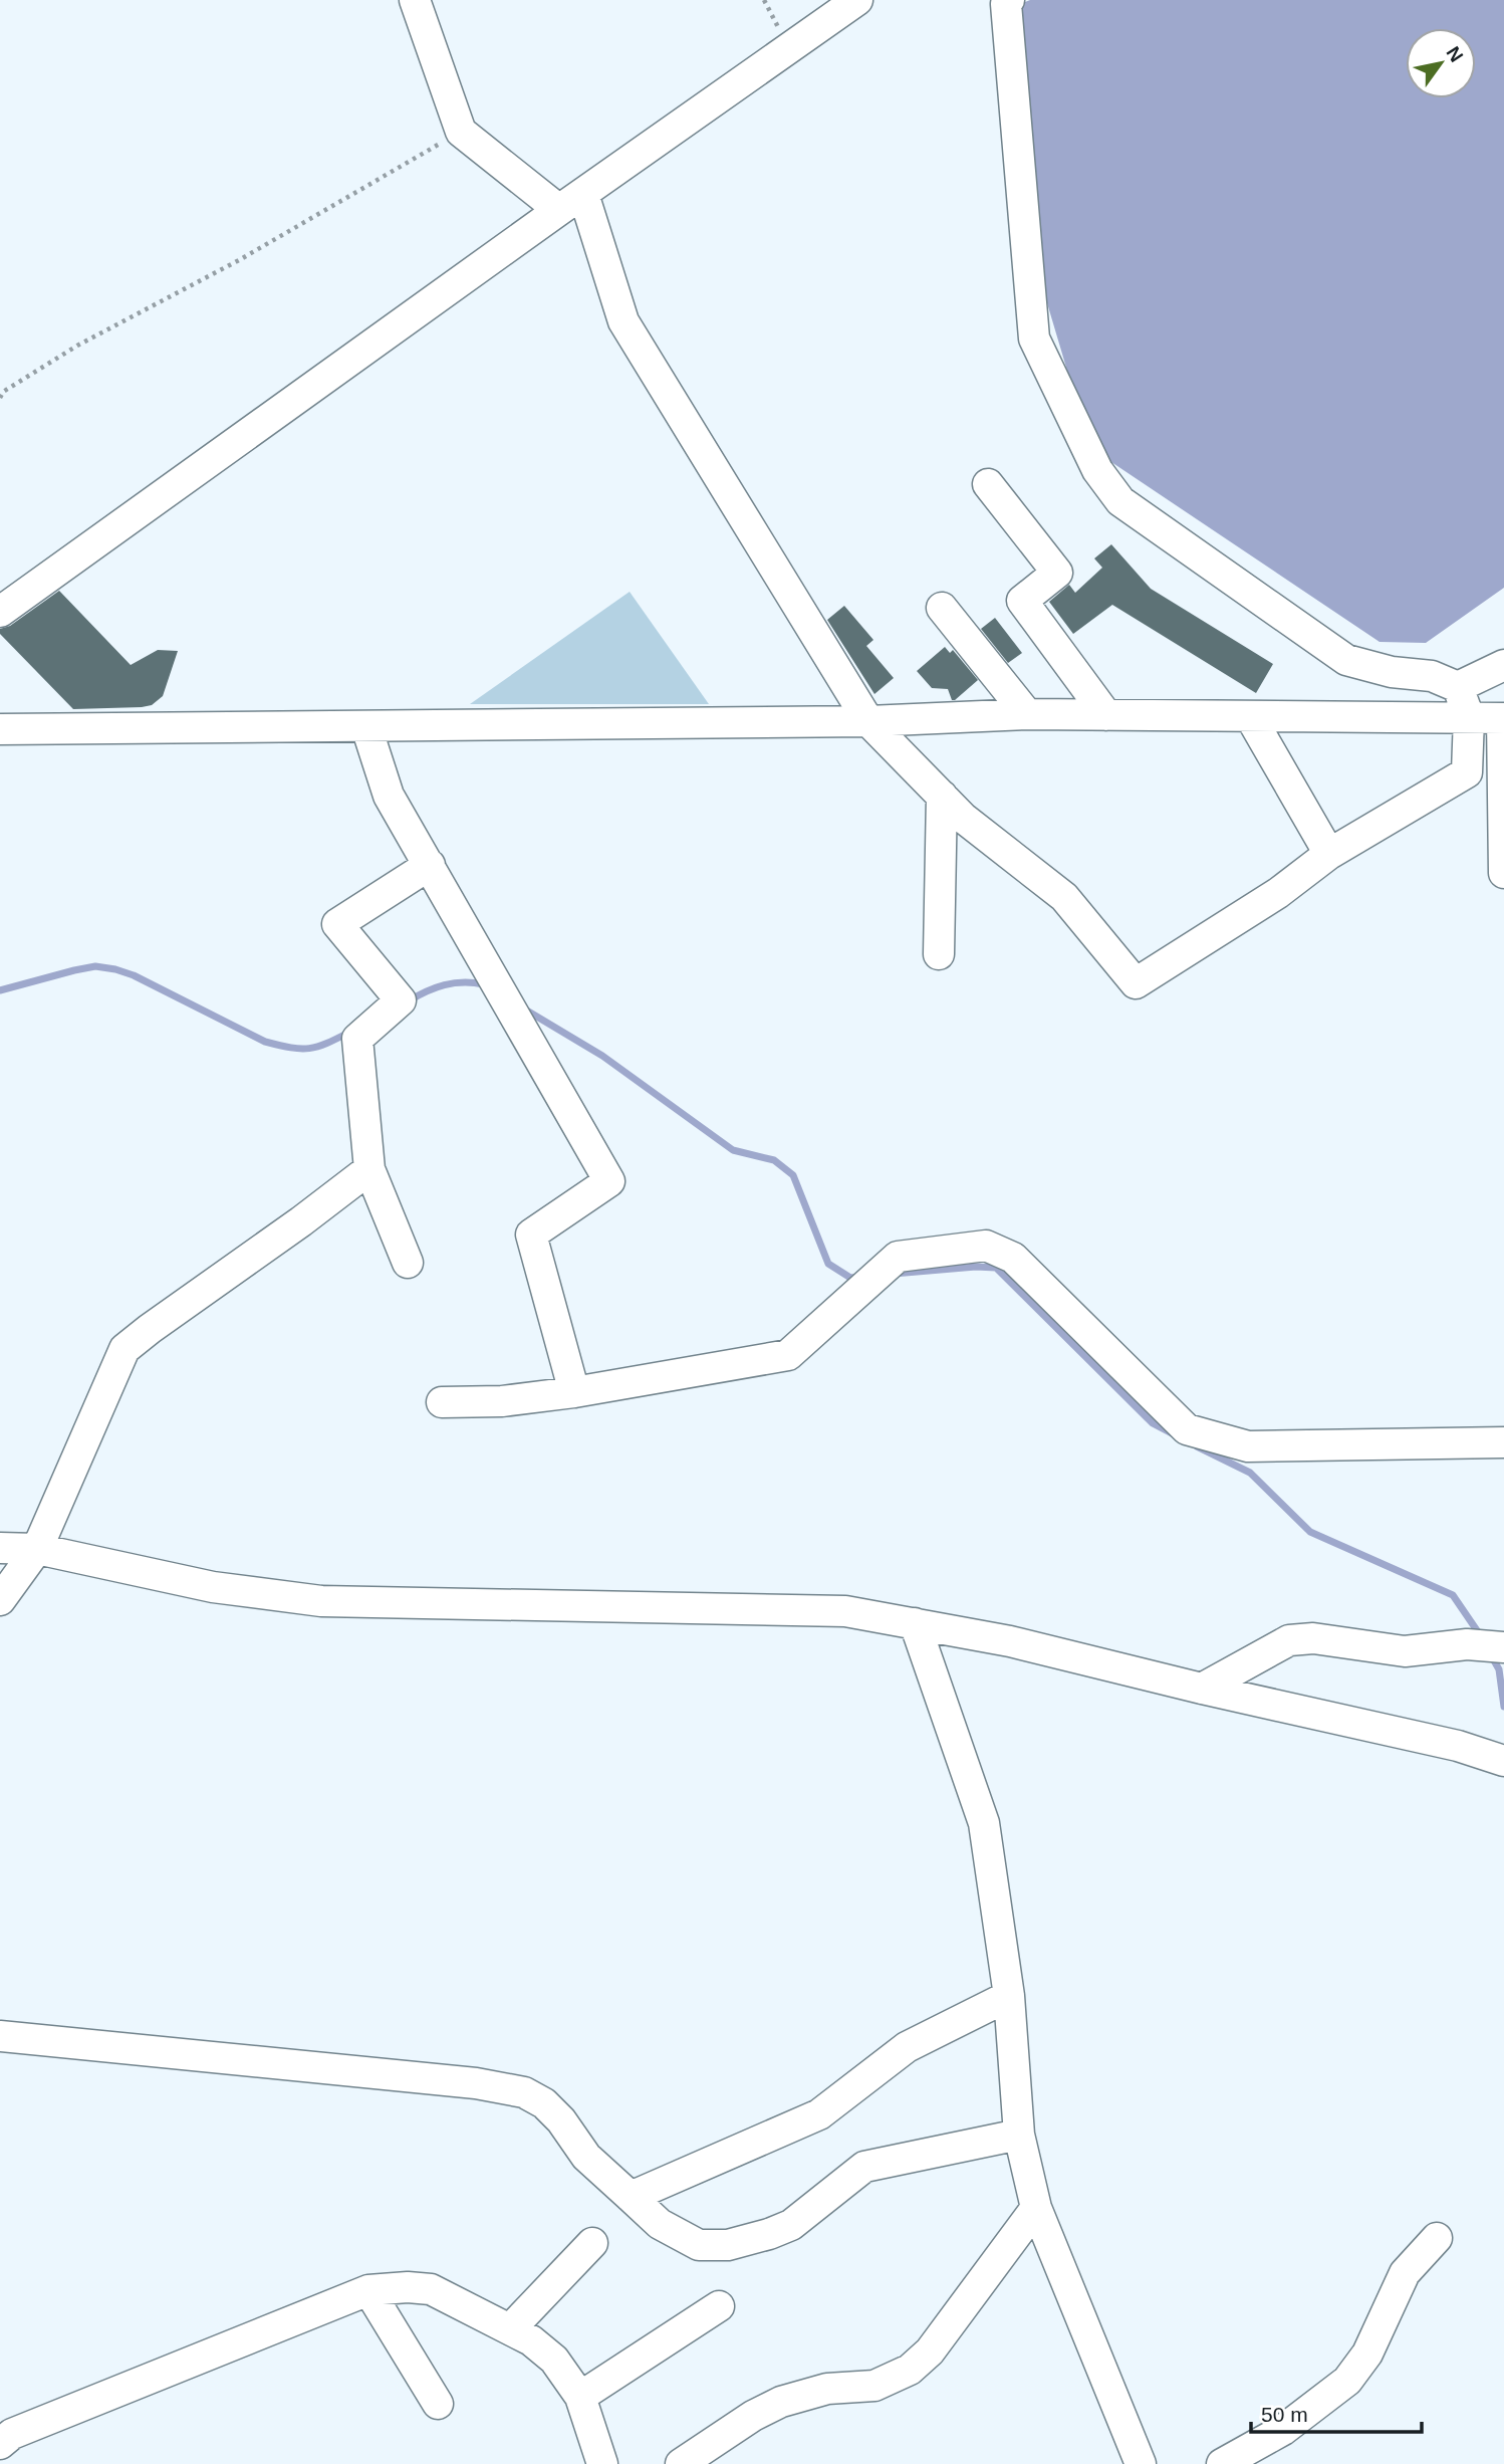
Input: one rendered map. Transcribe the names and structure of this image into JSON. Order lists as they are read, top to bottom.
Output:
{
  "scale_bar": "50 m",
  "north": "top right"
}
